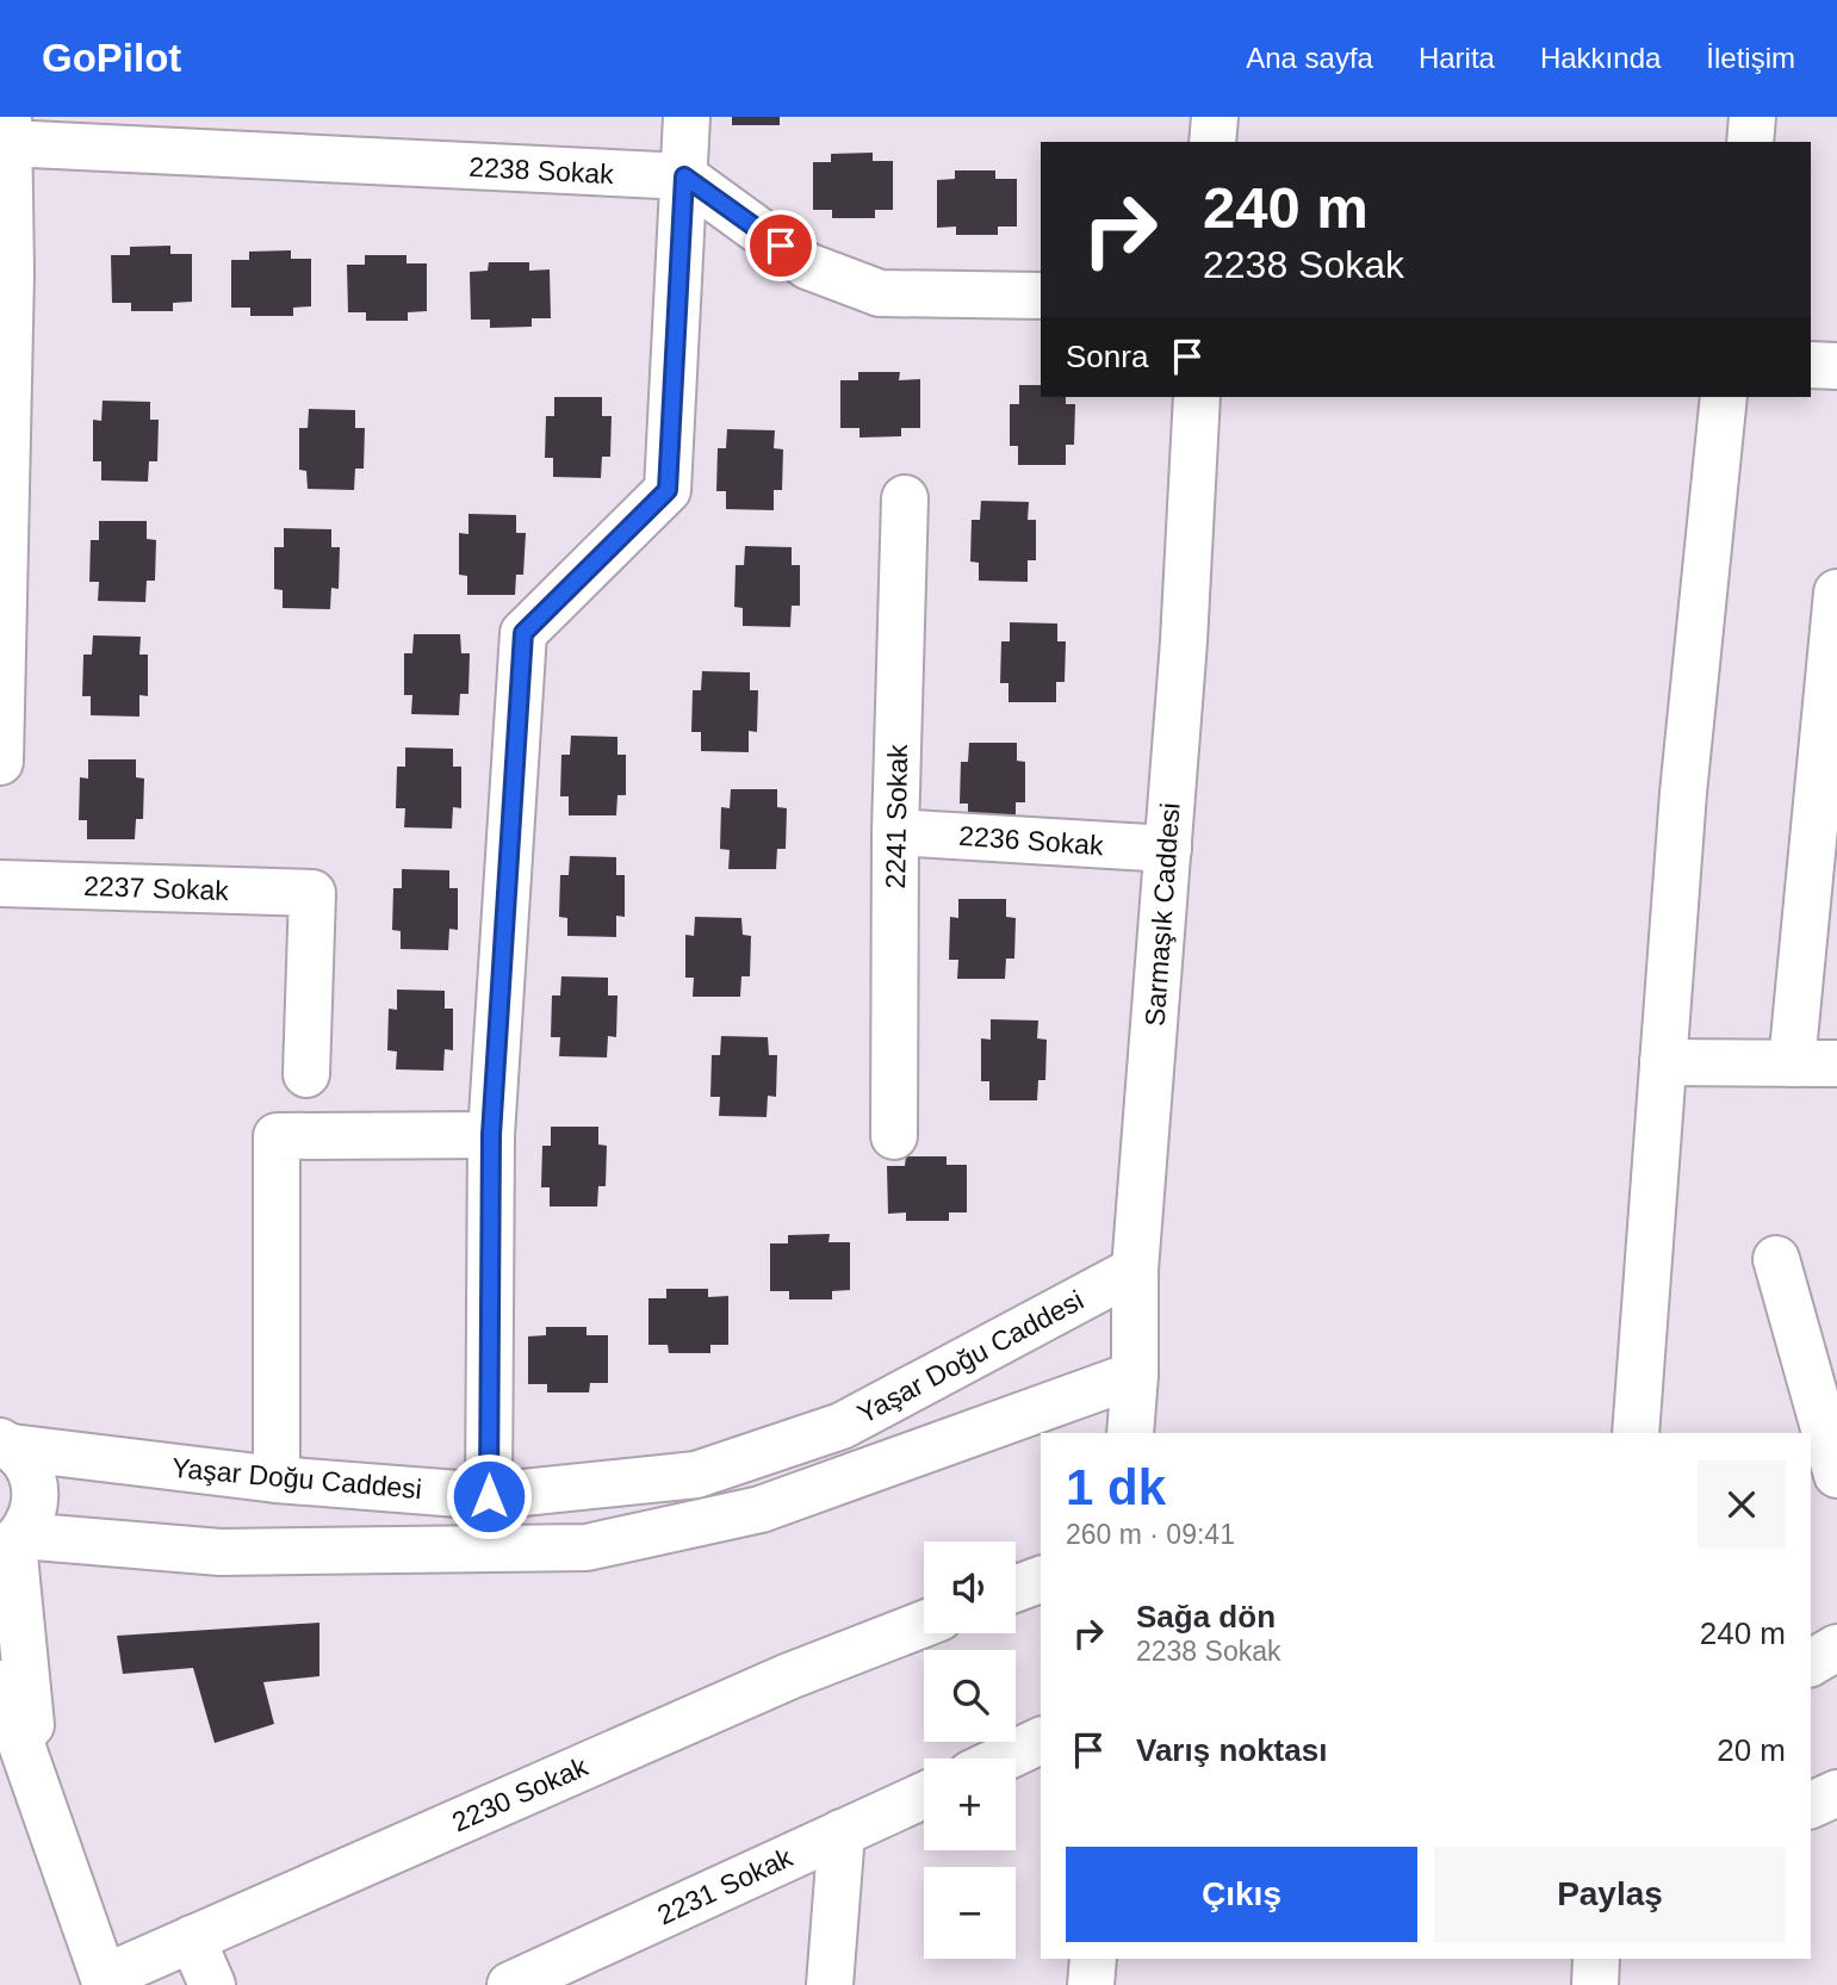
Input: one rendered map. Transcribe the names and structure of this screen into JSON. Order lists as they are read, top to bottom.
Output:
{
  "streets": {
    "street": [
      "2238 Sokak",
      "2241 Sokak",
      "2236 Sokak",
      "2237 Sokak",
      "Sarmaşık Caddesi",
      "Yaşar Doğu Caddesi",
      "2230 Sokak",
      "2231 Sokak"
    ]
  },
  "crossings": [
    ["2241 Sokak", "2236 Sokak"],
    ["2236 Sokak", "Sarmaşık Caddesi"],
    ["Sarmaşık Caddesi", "Yaşar Doğu Caddesi"]
  ],
  "page": {
    "header": "GoPilot",
    "nav": [
      "Ana sayfa",
      "Harita",
      "Hakkında",
      "İletişim"
    ],
    "turn": ["240 m", "2238 Sokak"],
    "then": "Sonra",
    "heading": ["1 dk", "260 m · 09:41"],
    "map_buttons": ["+", "−"],
    "list": [
      {
        "name": "Sağa dön",
        "note": "2238 Sokak",
        "value": "240 m"
      },
      {
        "name": "Varış noktası",
        "value": "20 m"
      }
    ],
    "buttons": ["Çıkış", "Paylaş"]
  }
}
